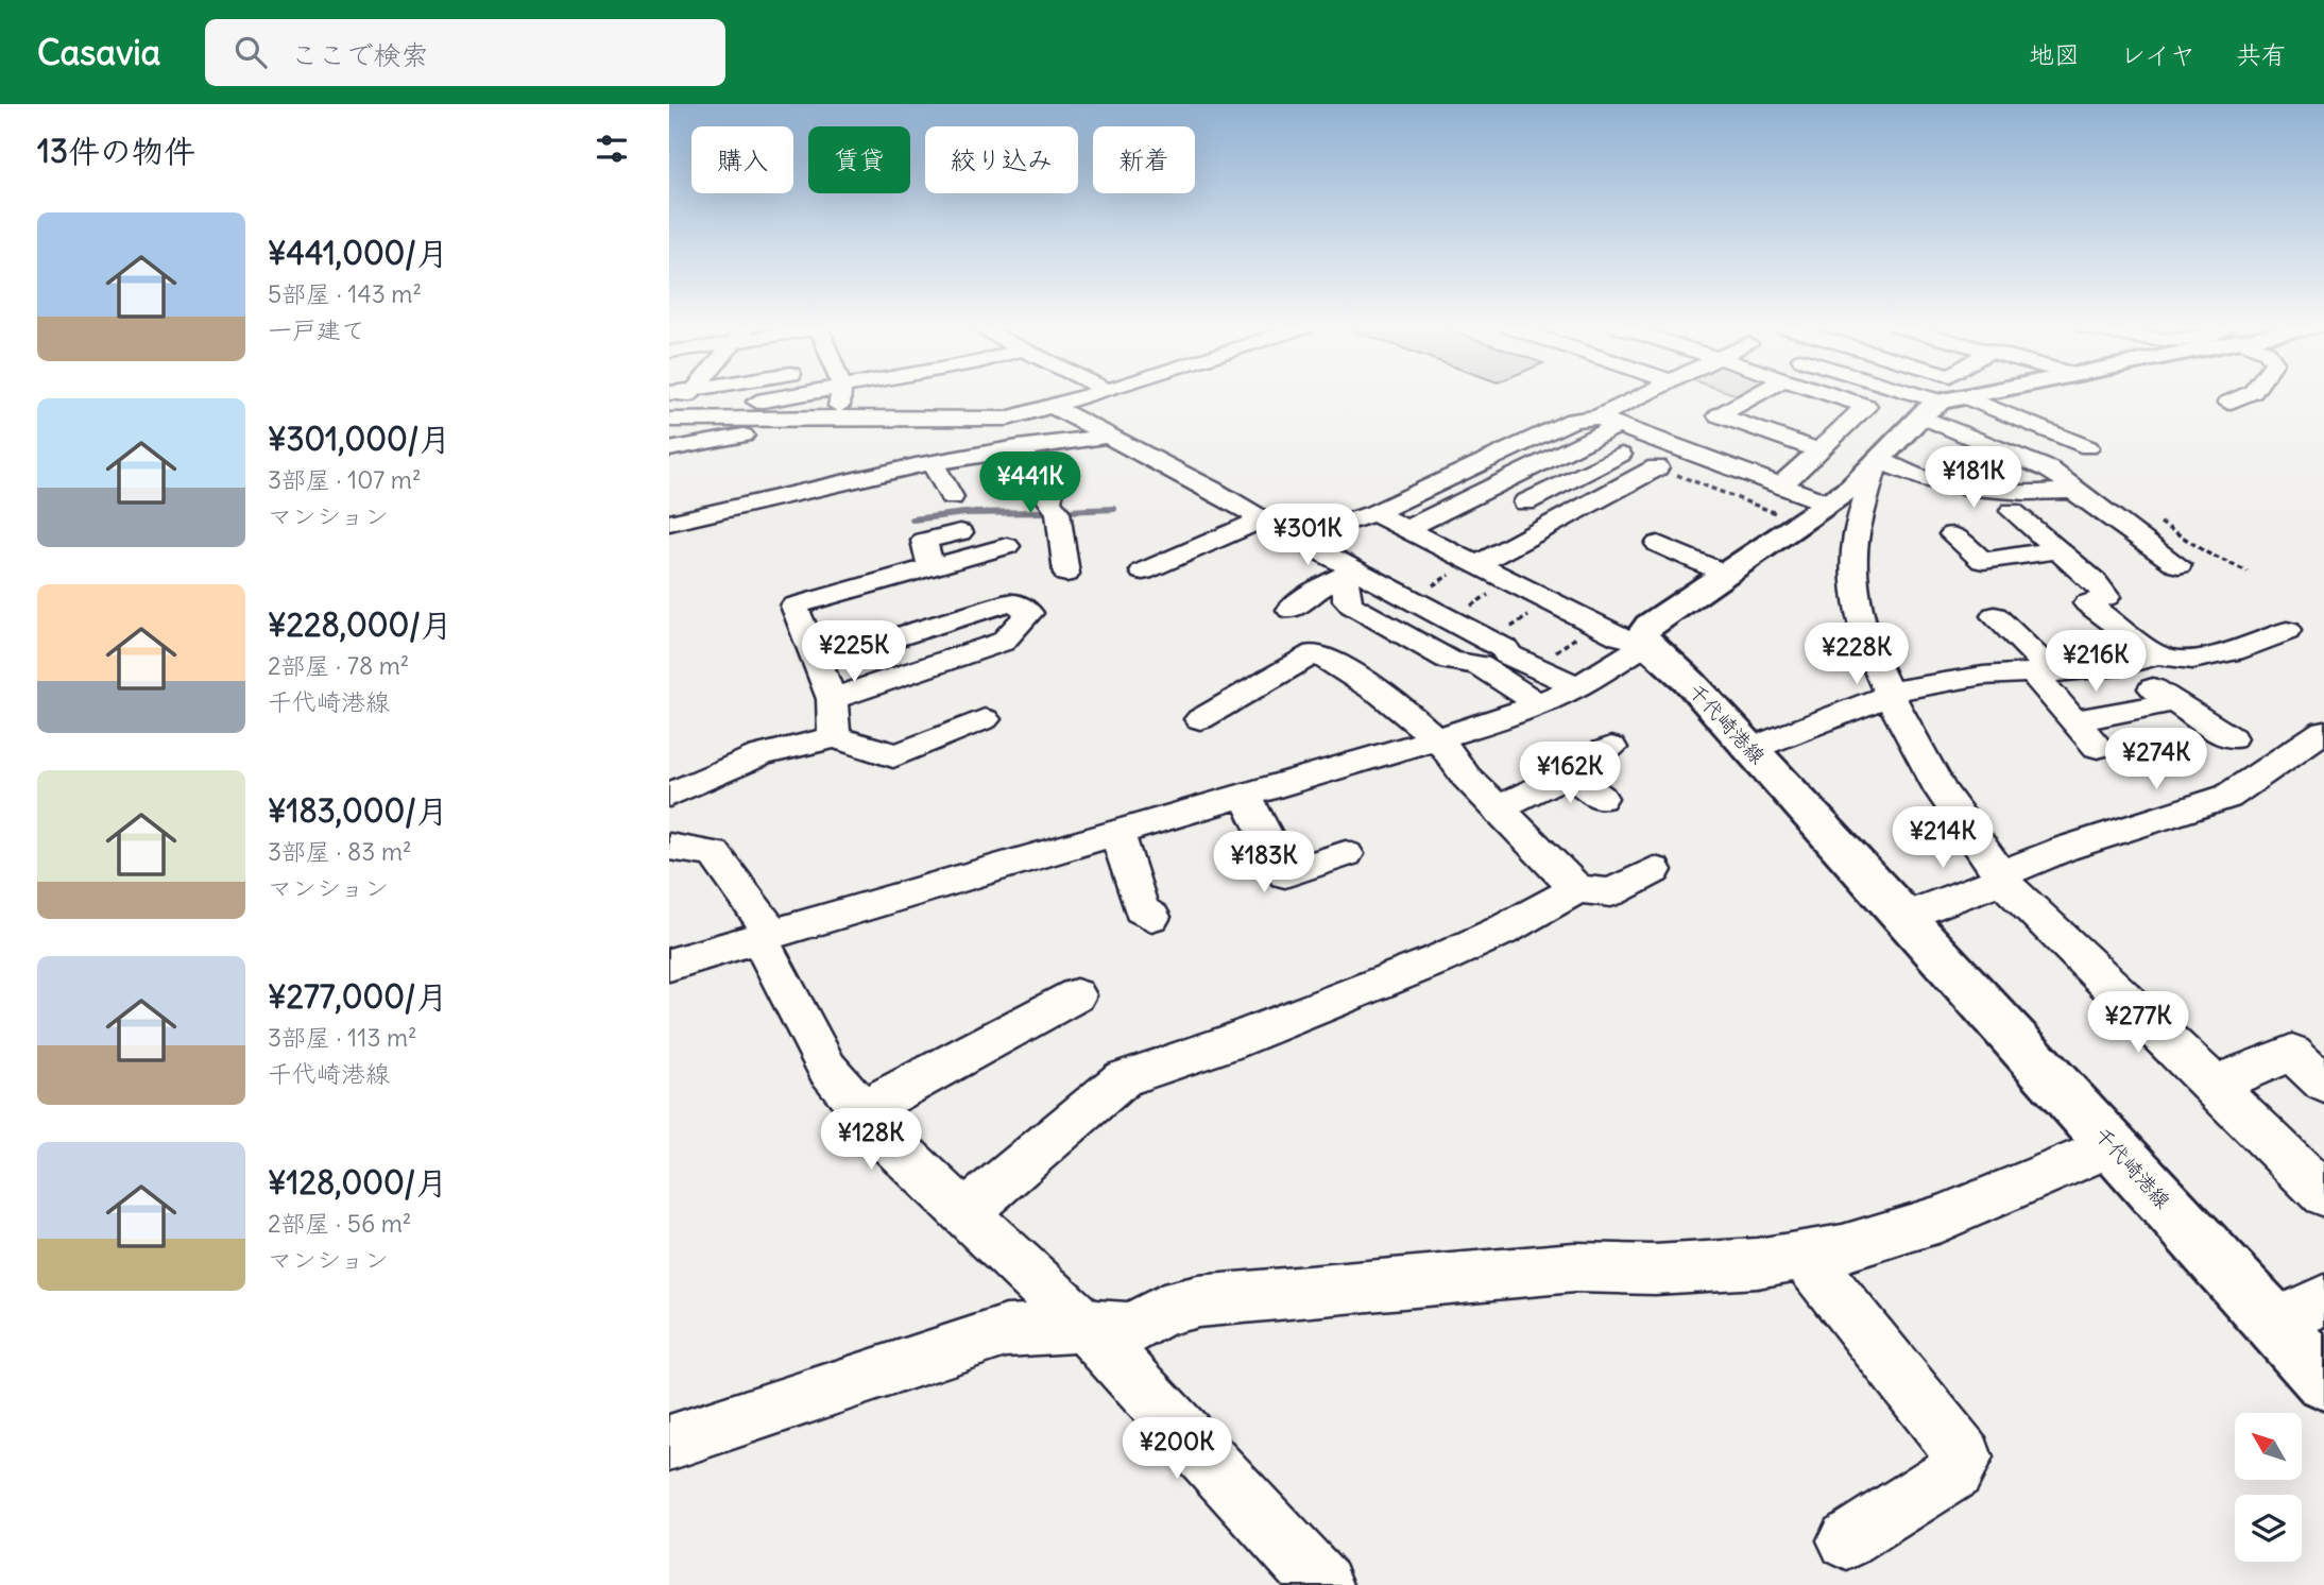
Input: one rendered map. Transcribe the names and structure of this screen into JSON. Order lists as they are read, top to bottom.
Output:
{
  "streets": {
    "main road": ["千代崎港線"]
  },
  "north": "top left",
  "page": {
    "header": "Casavia",
    "search": "ここで検索",
    "nav": ["地図", "レイヤ", "共有"],
    "heading": "13件の物件",
    "chip": [
      "購入",
      "賃貸",
      "絞り込み",
      "新着"
    ],
    "list": [
      {
        "name": "¥441,000/月",
        "note": "5部屋 · 143 m² · 一戸建て"
      },
      {
        "name": "¥301,000/月",
        "note": "3部屋 · 107 m² · マンション"
      },
      {
        "name": "¥228,000/月",
        "note": "2部屋 · 78 m² · 千代崎港線"
      },
      {
        "name": "¥183,000/月",
        "note": "3部屋 · 83 m² · マンション"
      },
      {
        "name": "¥277,000/月",
        "note": "3部屋 · 113 m² · 千代崎港線"
      },
      {
        "name": "¥128,000/月",
        "note": "2部屋 · 56 m² · マンション"
      }
    ],
    "price": [
      "¥181K",
      "¥441K",
      "¥301K",
      "¥225K",
      "¥228K",
      "¥216K",
      "¥274K",
      "¥162K",
      "¥214K",
      "¥183K",
      "¥277K",
      "¥128K",
      "¥200K"
    ]
  }
}
